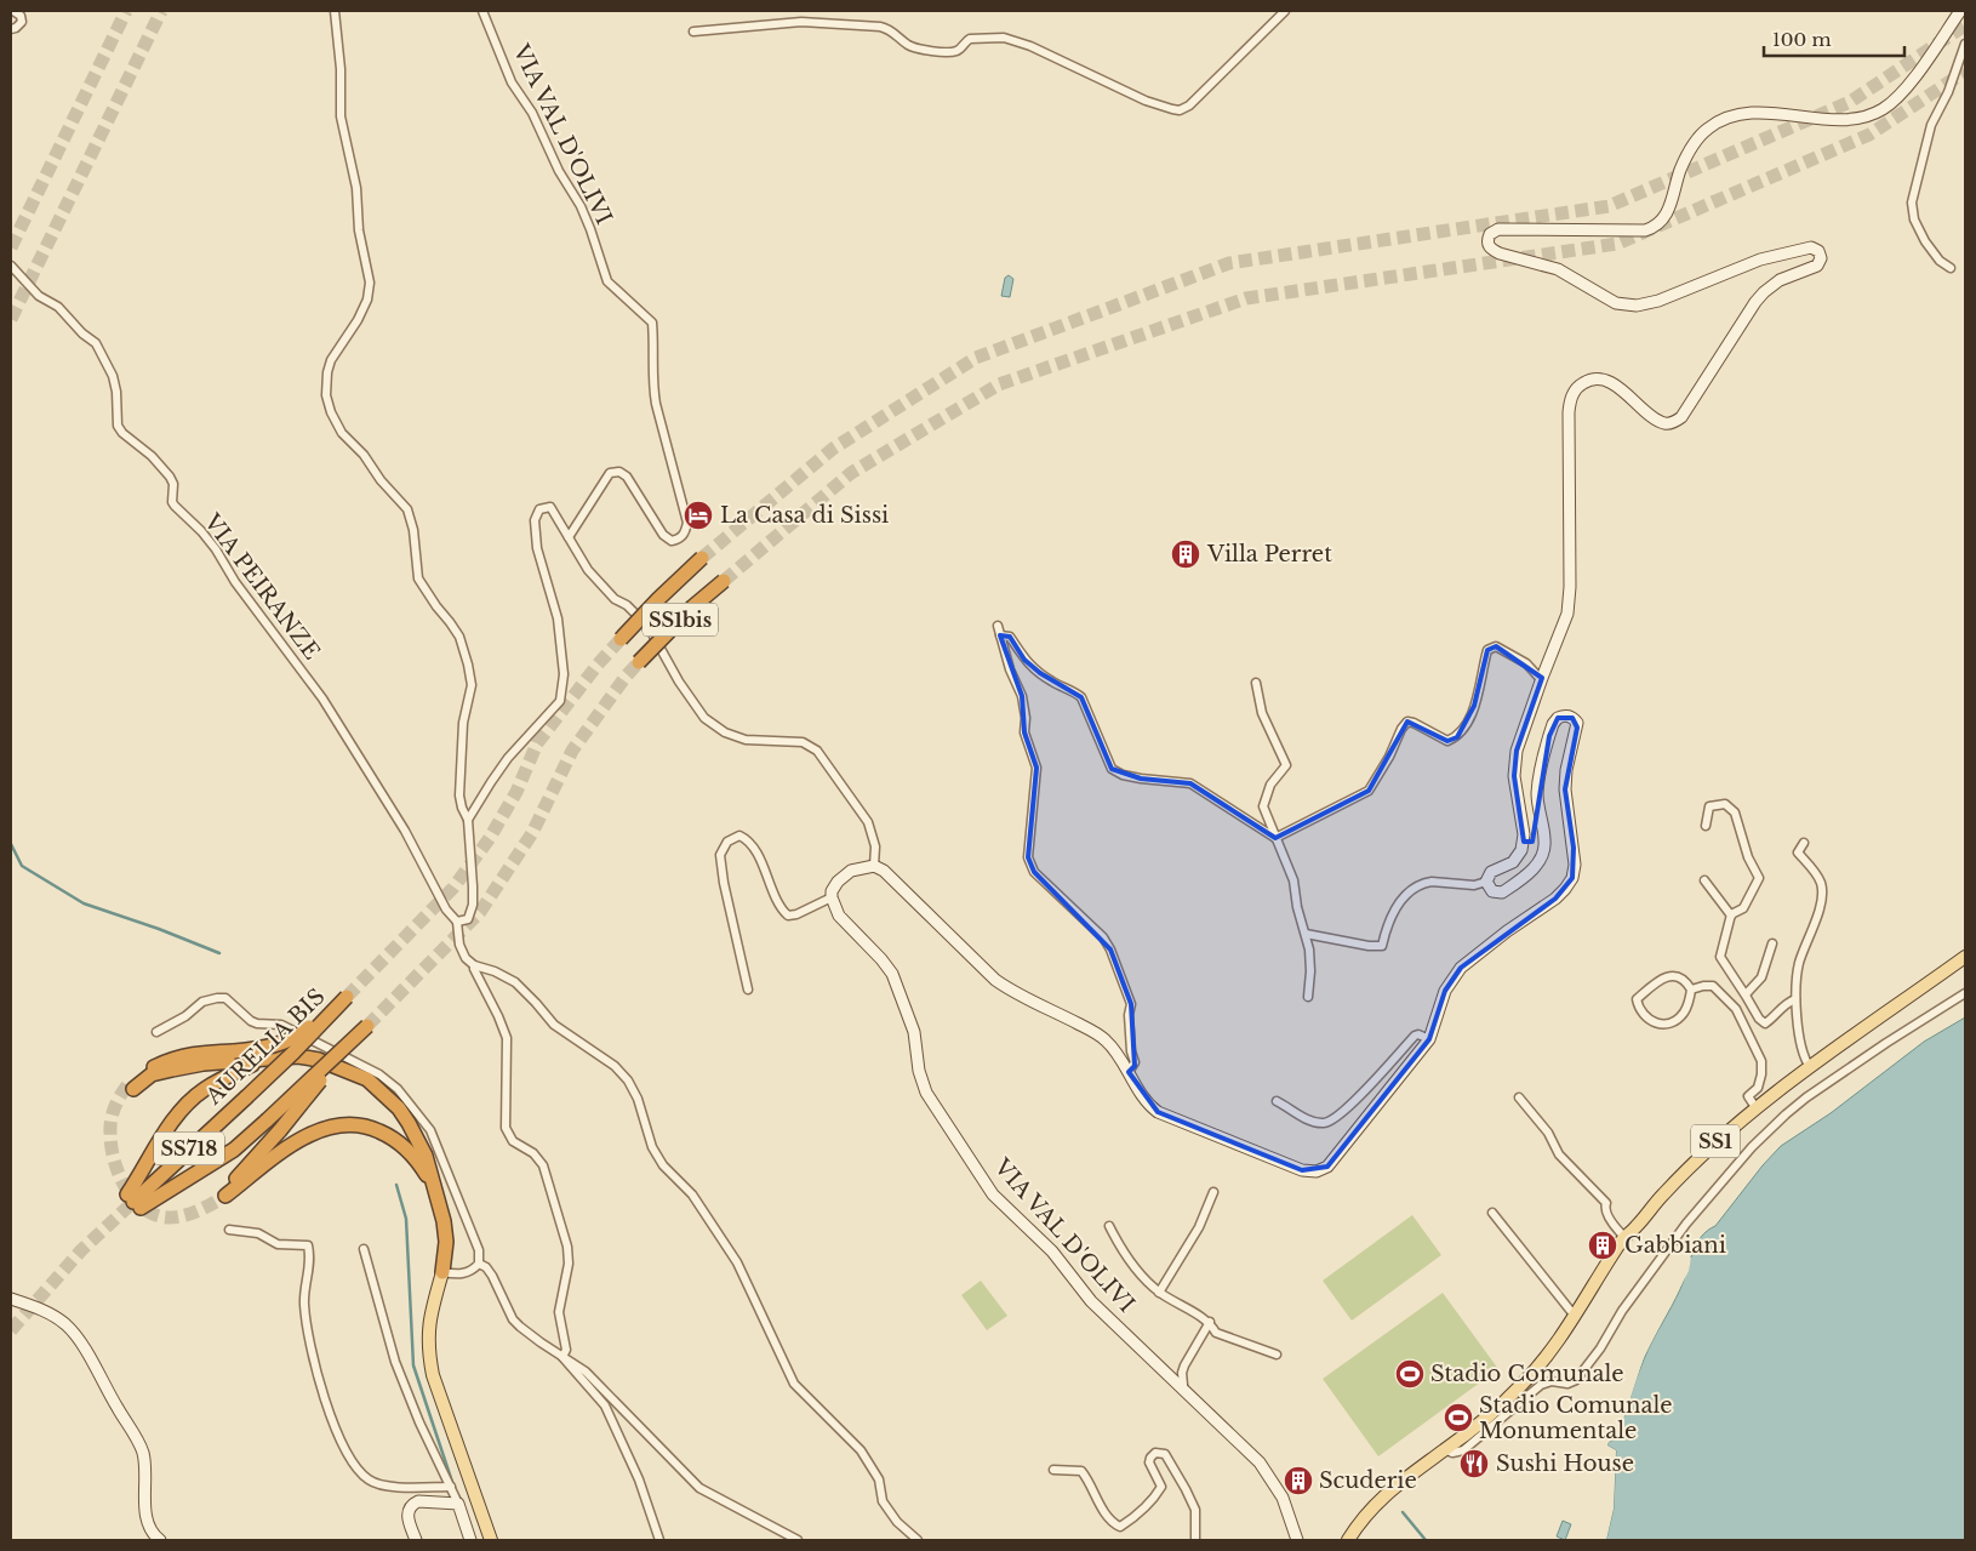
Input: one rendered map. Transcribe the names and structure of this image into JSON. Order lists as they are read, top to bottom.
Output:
{
  "streets": {
    "highway": ["SS1bis", "AURELIA BIS", "SS718"],
    "main road": ["SS1"],
    "street": ["VIA VAL D'OLIVI", "VIA PEIRANZE"]
  },
  "crossings": [
    ["AURELIA BIS", "SS718"]
  ],
  "places": {
    "hotel": ["La Casa di Sissi"],
    "building": ["Villa Perret", "Gabbiani", "Scuderie"],
    "sports": ["Stadio Comunale", "Stadio Comunale Monumentale"],
    "restaurant": ["Sushi House"]
  },
  "scale_bar": "100 m"
}
